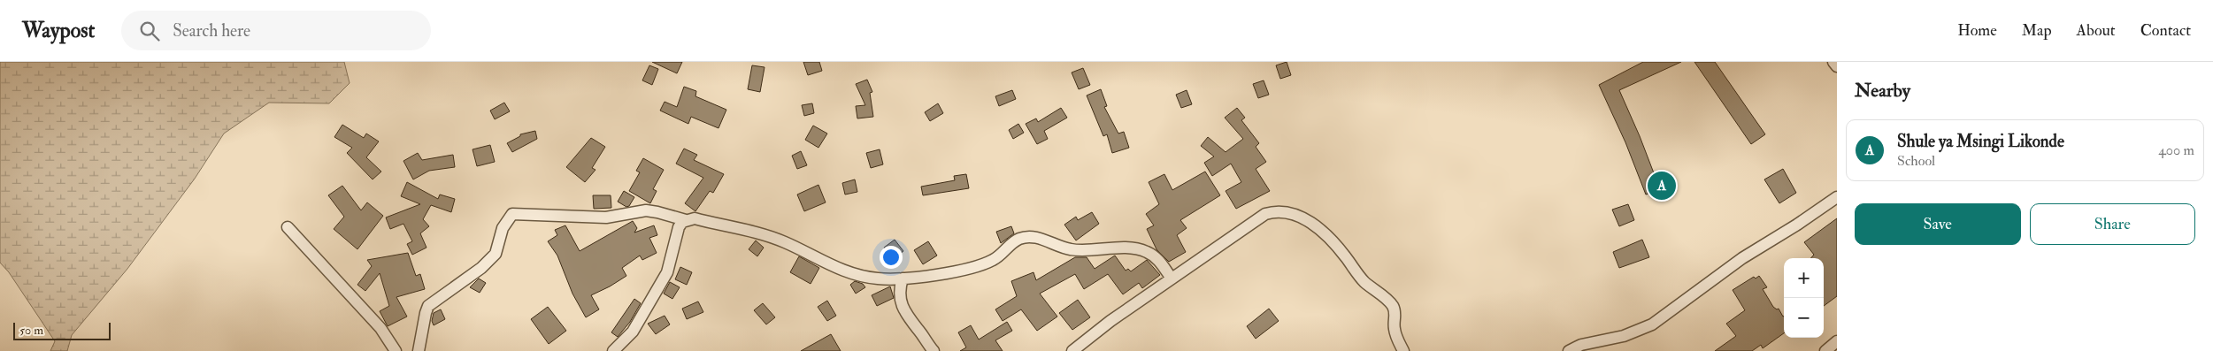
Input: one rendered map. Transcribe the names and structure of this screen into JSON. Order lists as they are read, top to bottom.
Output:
{
  "scale_bar": "50 m",
  "page": {
    "header": "Waypost",
    "search": "Search here",
    "nav": [
      "Home",
      "Map",
      "About",
      "Contact"
    ],
    "heading": "Nearby",
    "list": [
      {
        "mark": "A",
        "name": "Shule ya Msingi Likonde",
        "note": "School",
        "value": "400 m"
      }
    ],
    "pins": "A",
    "buttons": ["Save", "Share"],
    "map_buttons": ["+", "−"],
    "scale": "50 m"
  }
}
